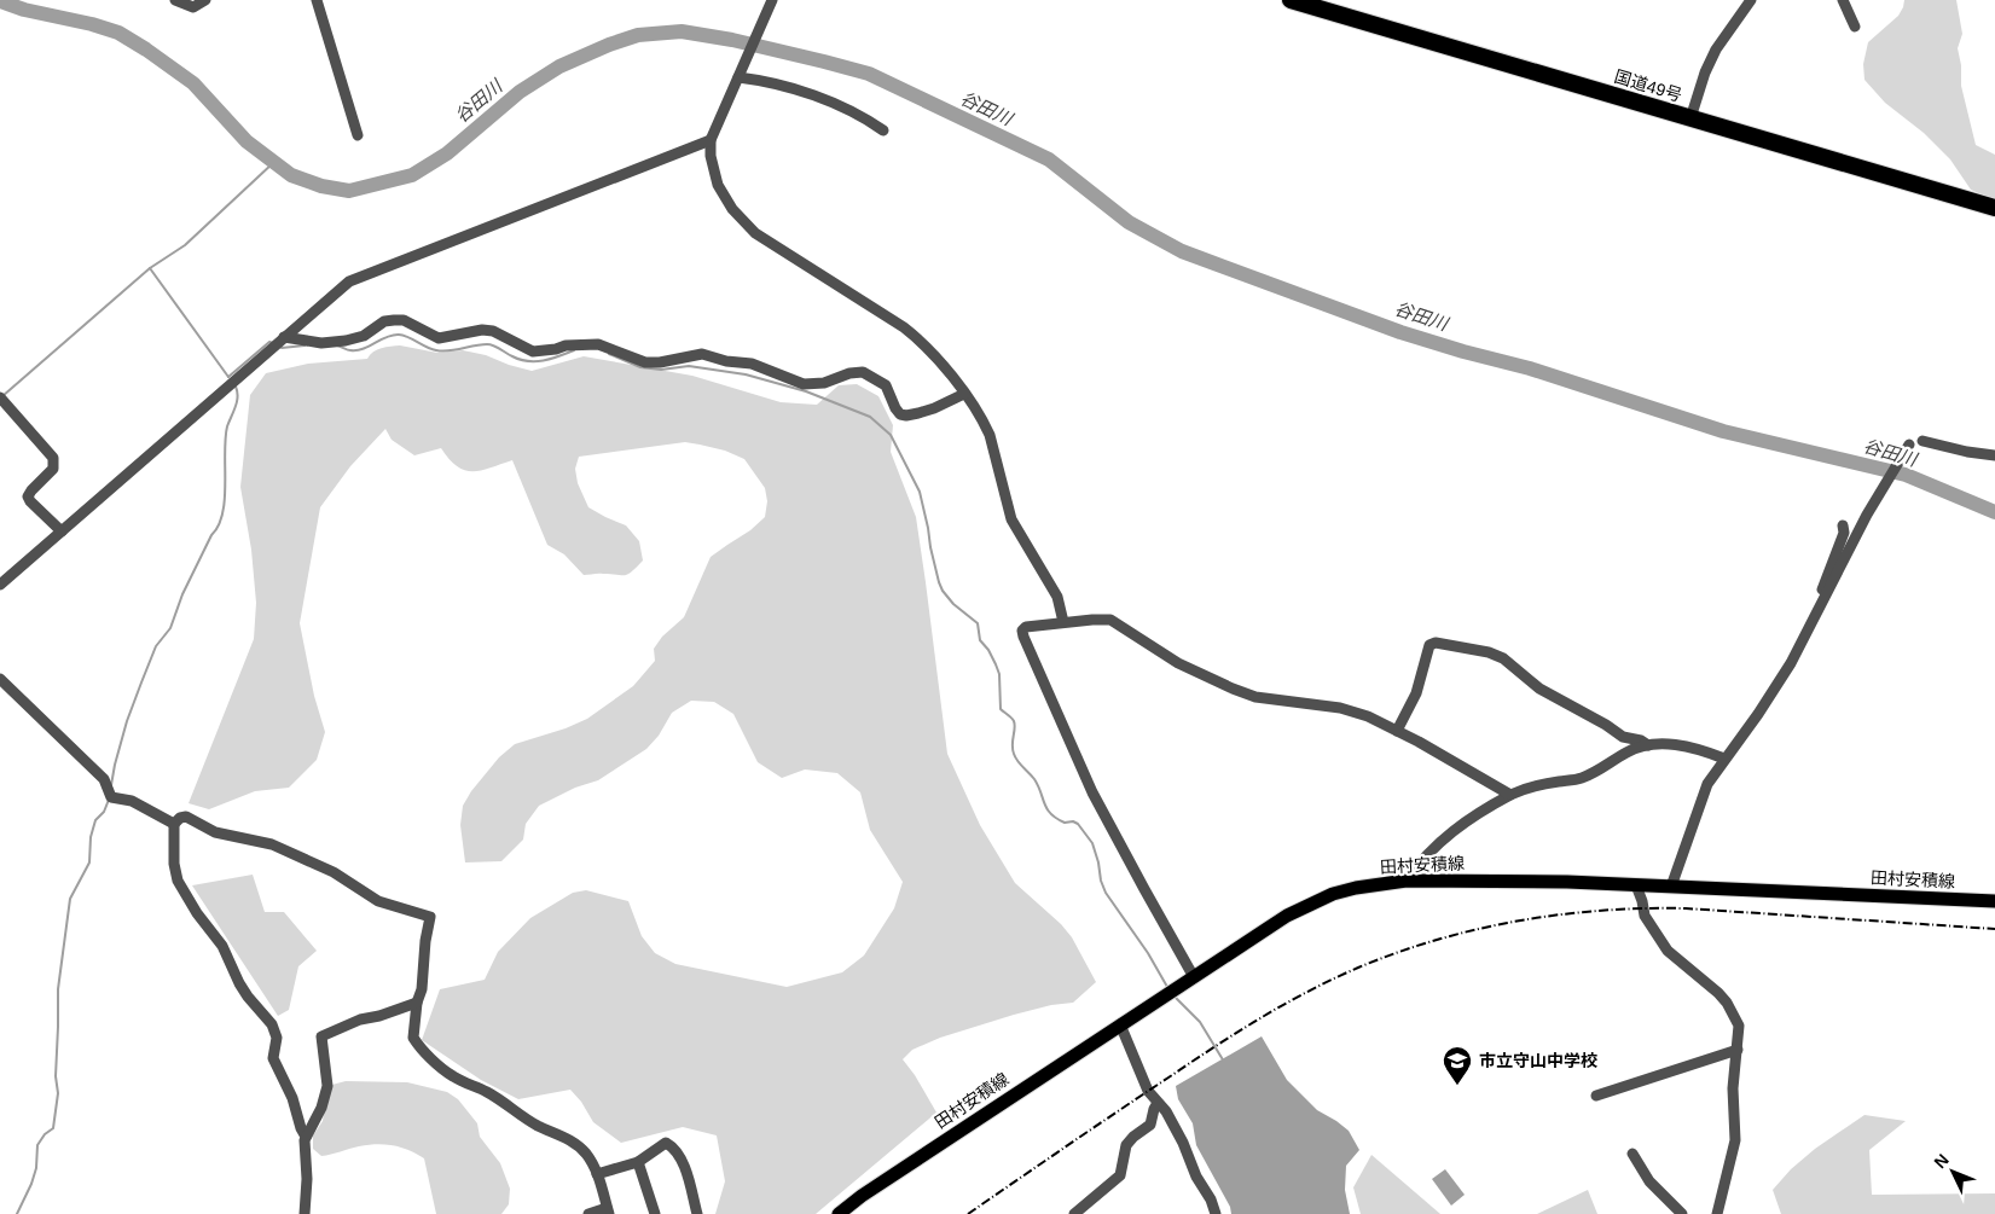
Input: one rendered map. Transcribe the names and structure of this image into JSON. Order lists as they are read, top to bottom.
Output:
{
  "streets": {
    "highway": ["国道49号"],
    "main road": ["田村安積線"]
  },
  "water": ["谷田川"],
  "places": {
    "school or university": ["市立守山中学校"]
  },
  "north": "top left"
}
